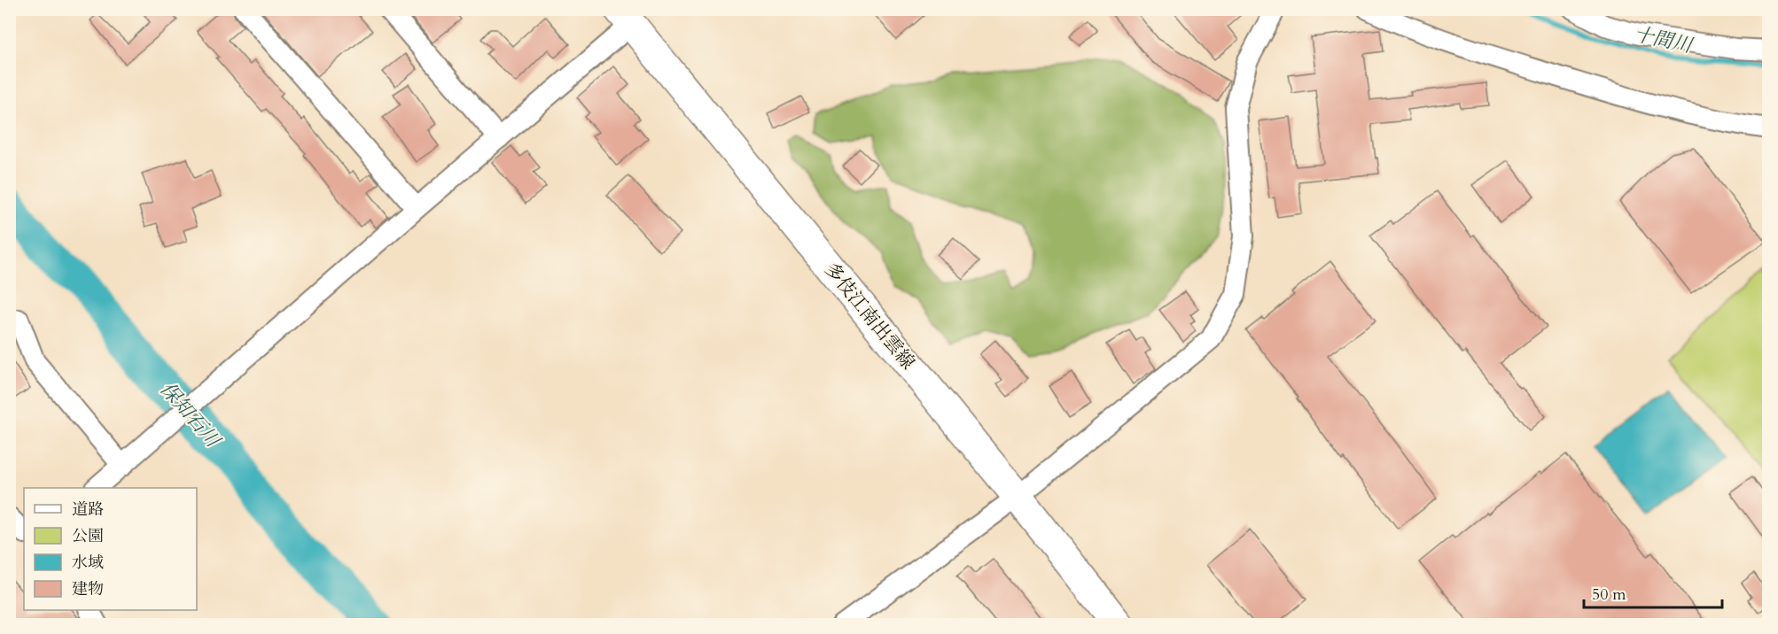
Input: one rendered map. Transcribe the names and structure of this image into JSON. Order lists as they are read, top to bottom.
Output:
{
  "streets": {
    "main road": ["多伎江南出雲線"]
  },
  "water": ["十間川", "保知石川"],
  "legend": [
    "道路",
    "公園",
    "水域",
    "建物"
  ],
  "scale_bar": "50 m"
}
